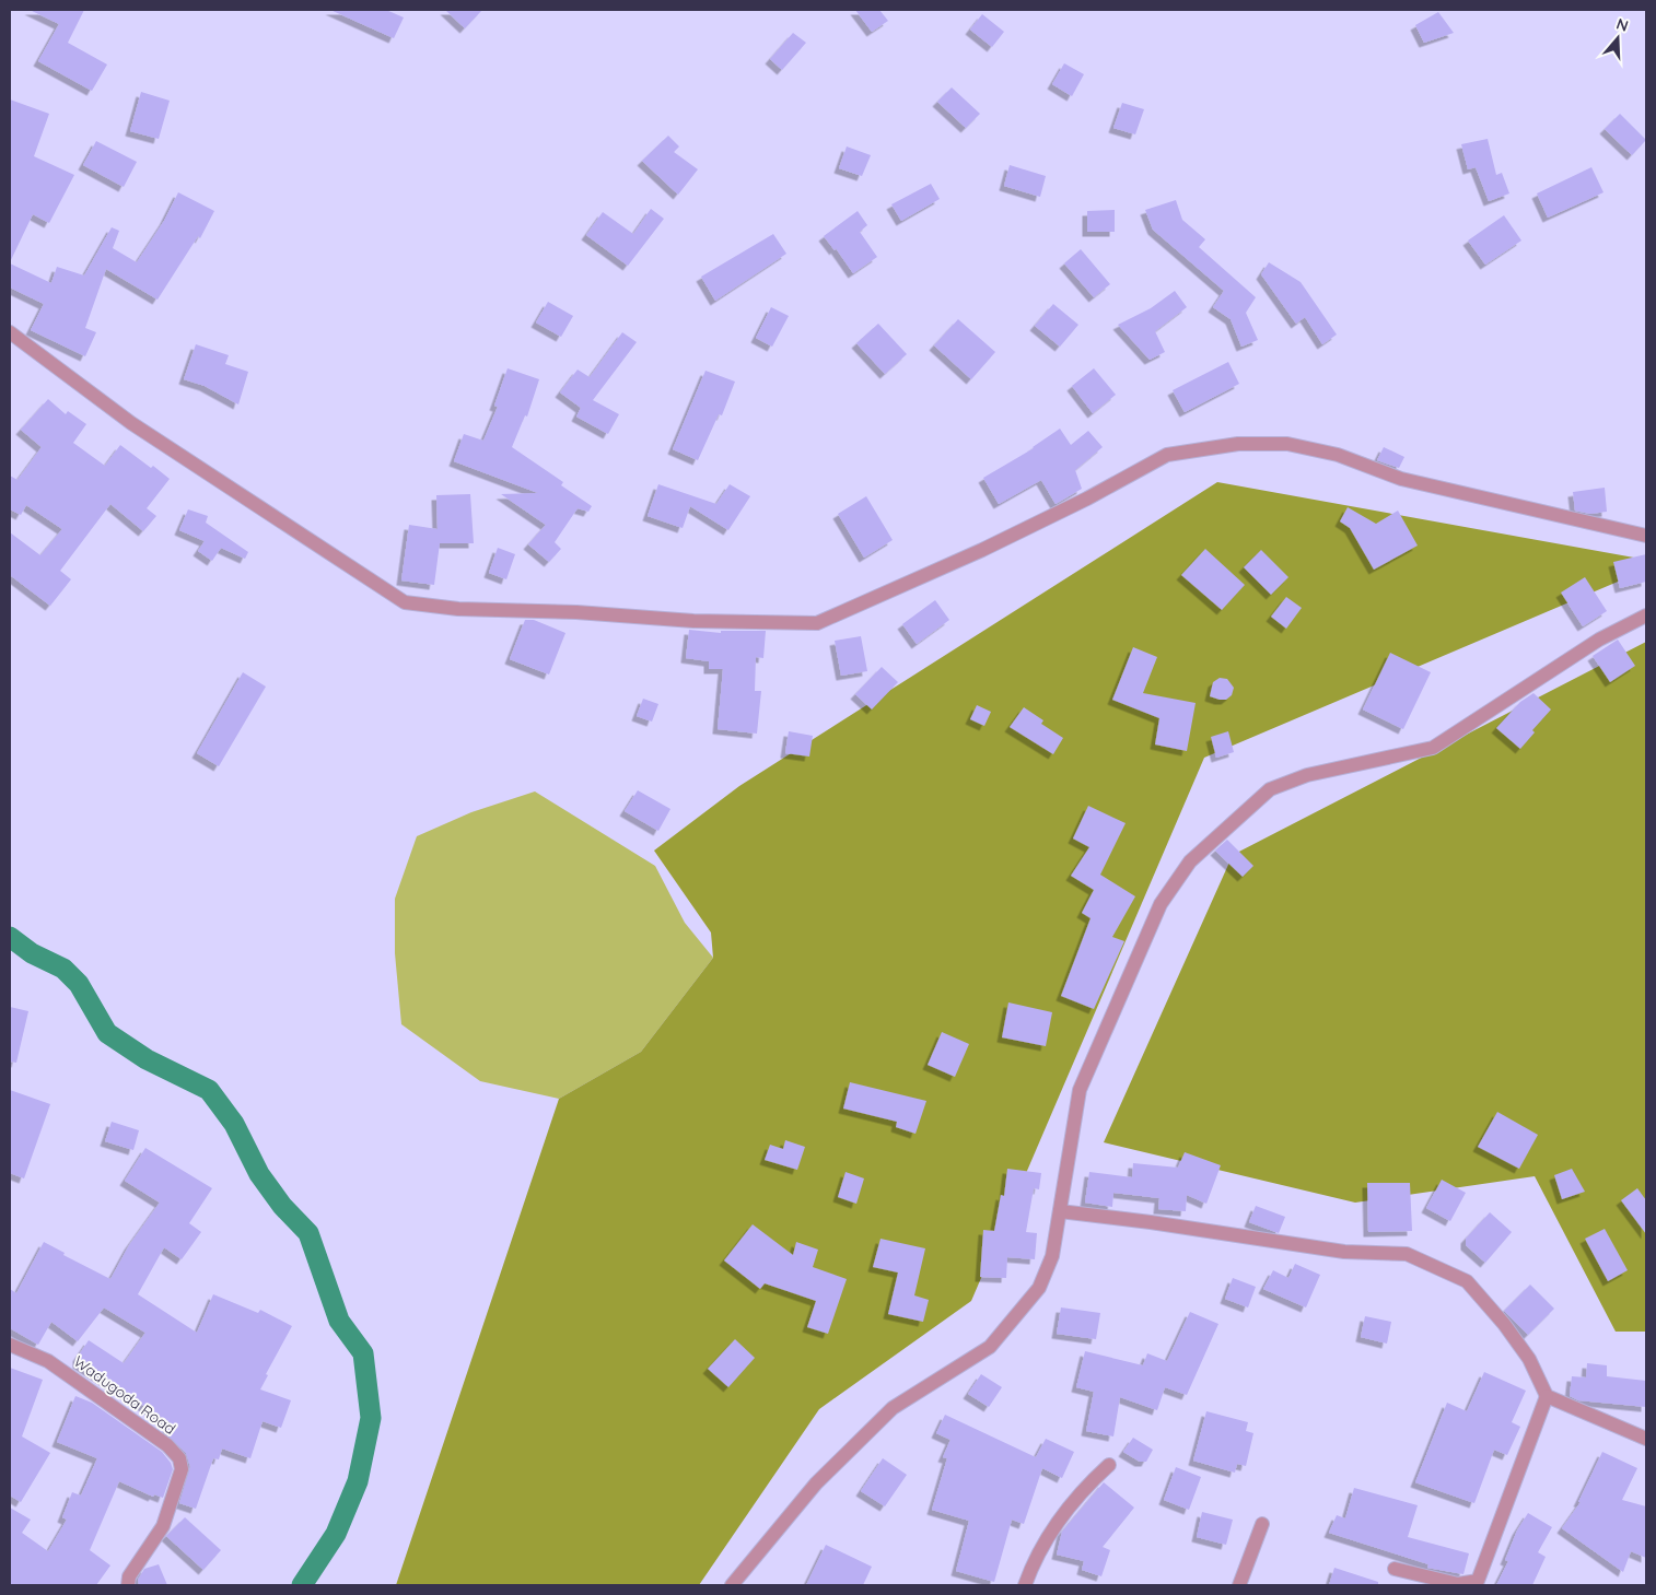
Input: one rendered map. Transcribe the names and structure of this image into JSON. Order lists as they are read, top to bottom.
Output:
{
  "streets": {
    "street": ["Wadugoda Road"]
  },
  "north": "top"
}
